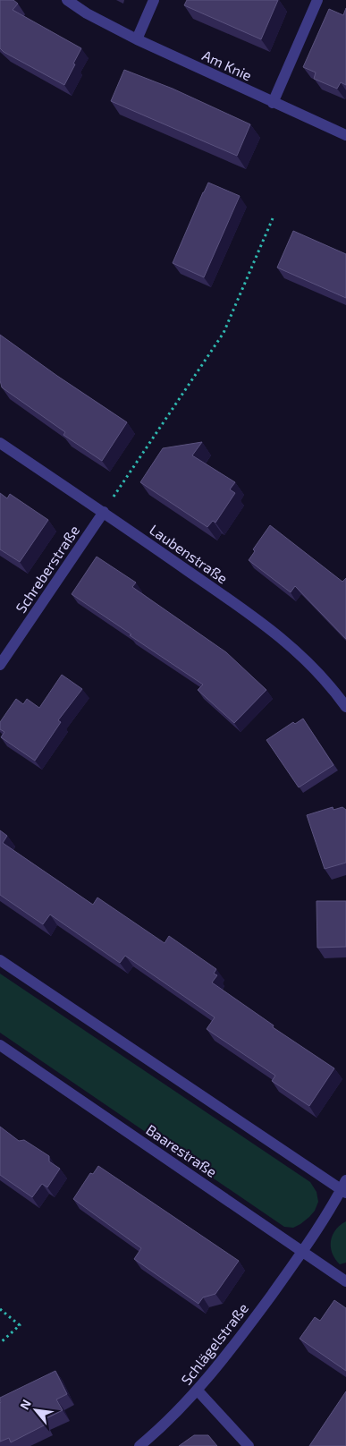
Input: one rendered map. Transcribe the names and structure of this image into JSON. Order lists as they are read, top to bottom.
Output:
{
  "streets": {
    "street": [
      "Am Knie",
      "Laubenstraße",
      "Schreberstraße",
      "Baarestraße",
      "Schlägelstraße"
    ]
  },
  "crossings": [
    ["Laubenstraße", "Schreberstraße"],
    ["Baarestraße", "Schlägelstraße"]
  ],
  "north": "top left"
}
